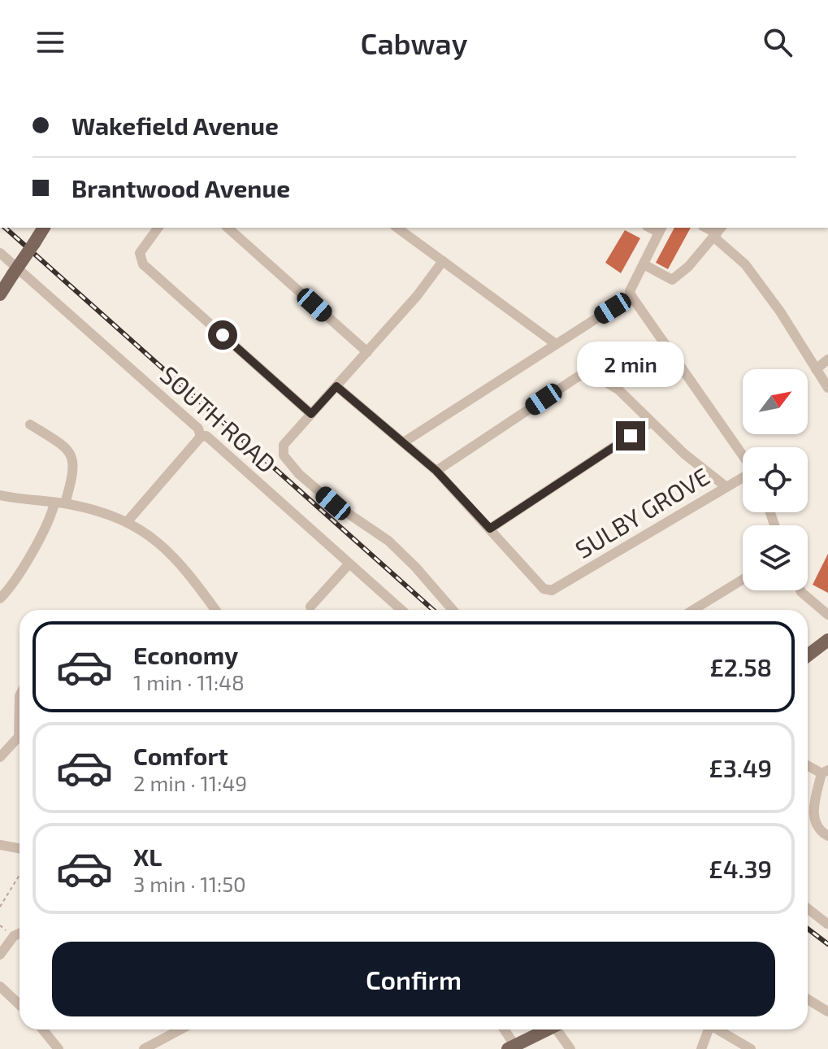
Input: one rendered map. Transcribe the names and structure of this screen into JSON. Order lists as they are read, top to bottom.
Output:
{
  "streets": {
    "street": ["SOUTH ROAD", "SULBY GROVE"]
  },
  "north": "top right",
  "page": {
    "header": "Cabway",
    "banner": ["Wakefield Avenue", "Brantwood Avenue"],
    "bubble": "2 min",
    "list": [
      {
        "name": "Economy",
        "note": "1 min · 11:48",
        "value": "£2.58"
      },
      {
        "name": "Comfort",
        "note": "2 min · 11:49",
        "value": "£3.49"
      },
      {
        "name": "XL",
        "note": "3 min · 11:50",
        "value": "£4.39"
      }
    ],
    "buttons": "Confirm"
  }
}
